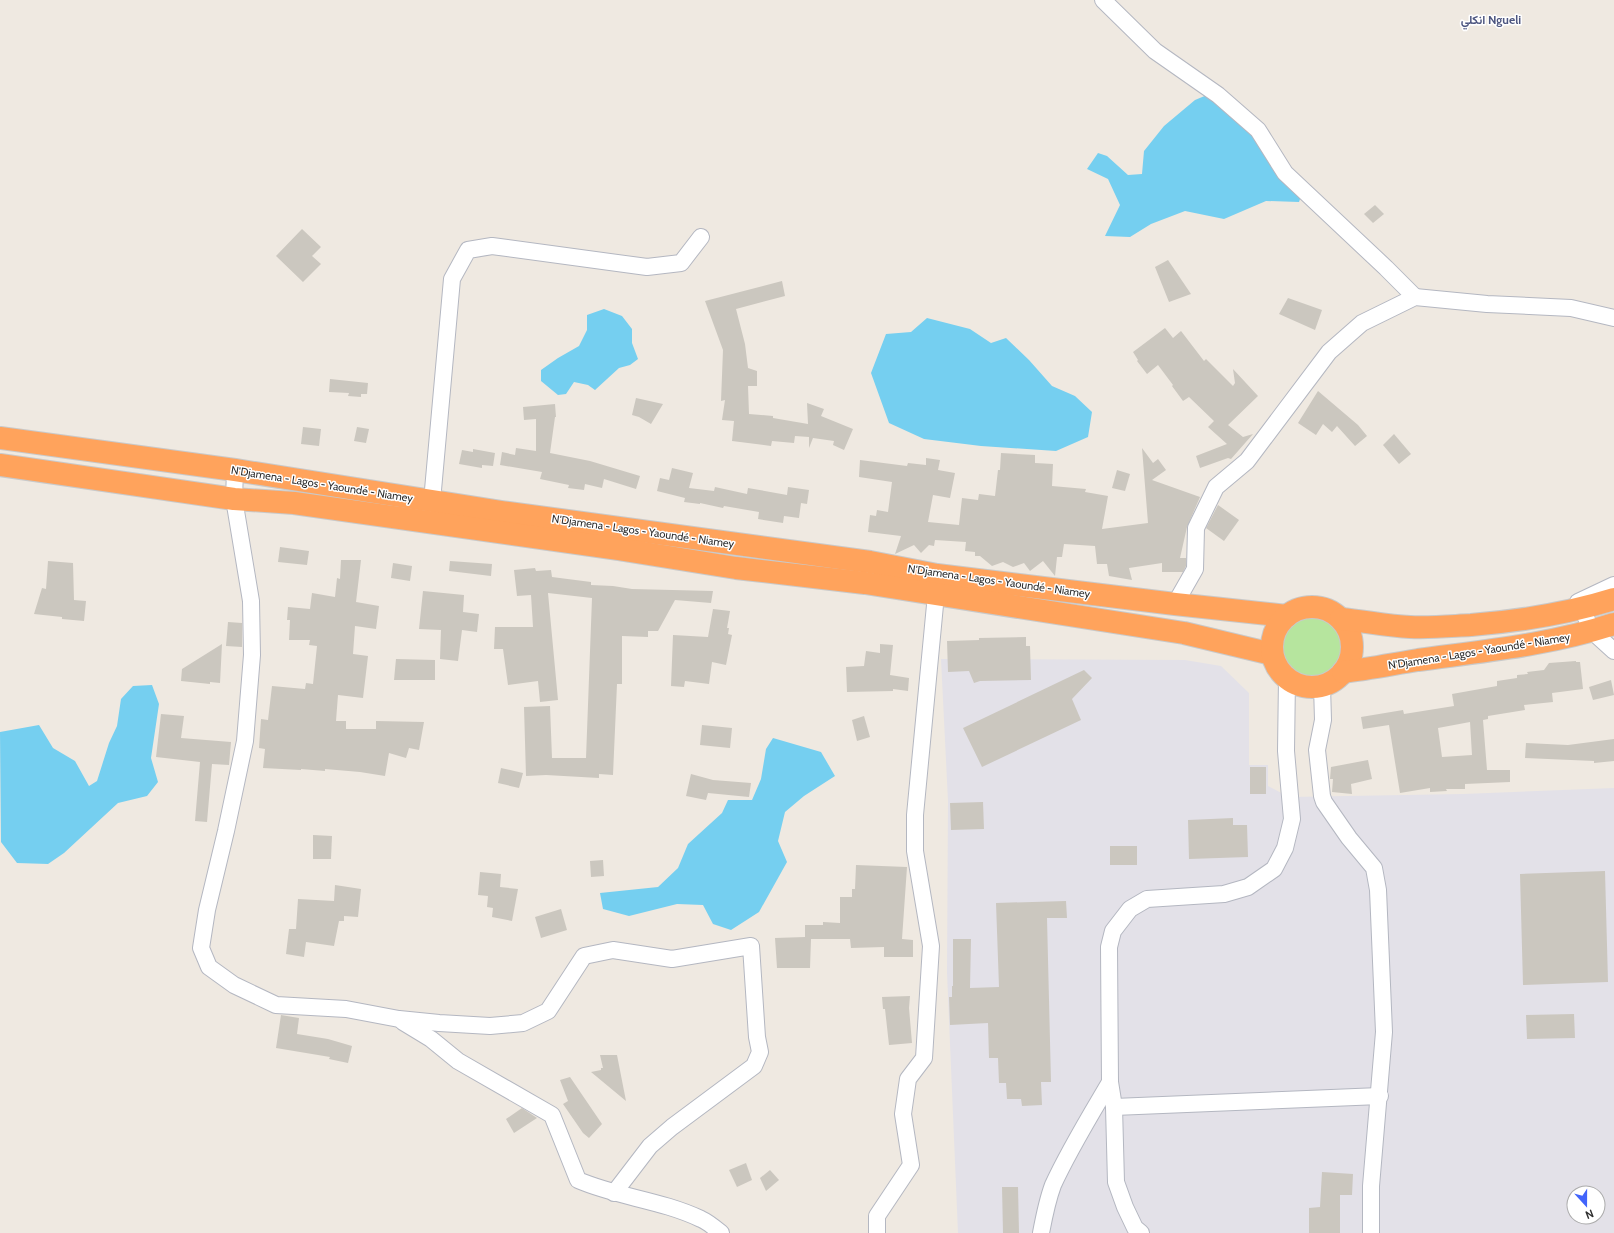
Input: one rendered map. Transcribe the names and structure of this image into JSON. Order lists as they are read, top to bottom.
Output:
{
  "streets": {
    "highway": ["N'Djamena - Lagos - Yaoundé - Niamey"]
  },
  "districts": ["انكلي Ngueli"],
  "north": "bottom"
}
